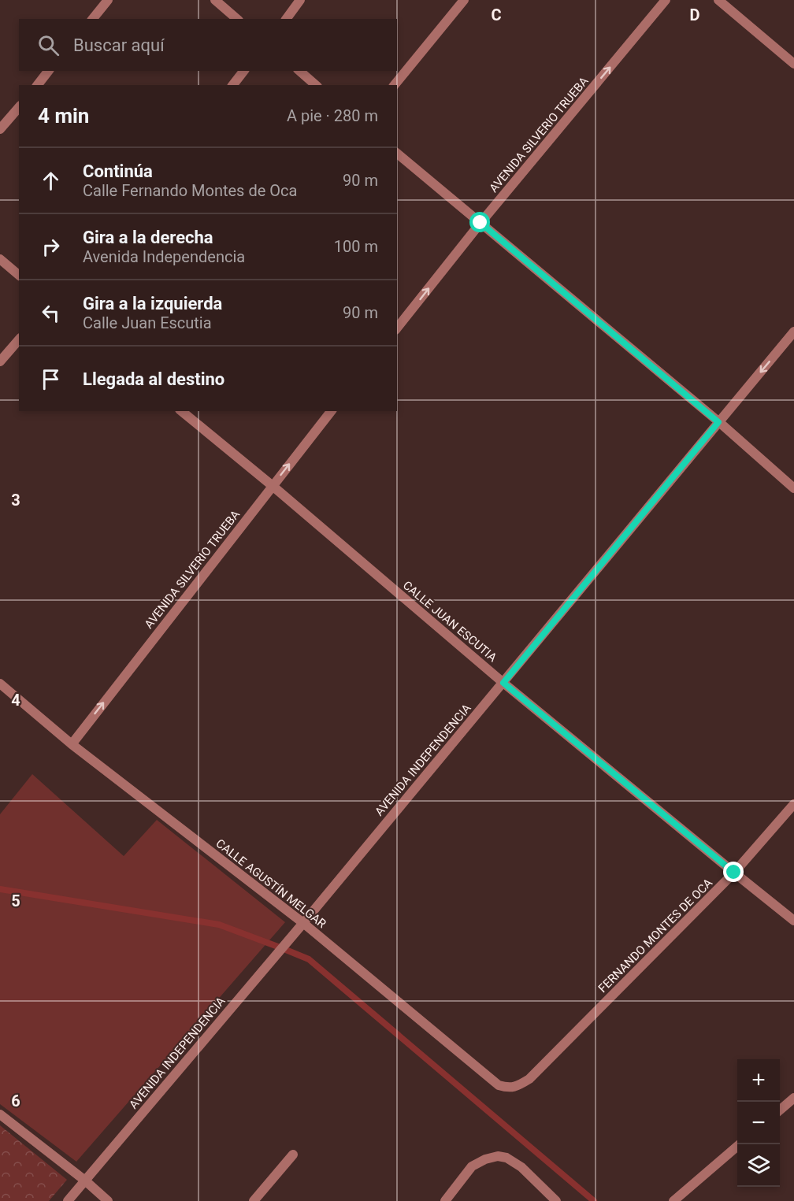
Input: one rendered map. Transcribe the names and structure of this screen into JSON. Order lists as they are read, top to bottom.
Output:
{
  "streets": {
    "street": [
      "AVENIDA SILVERIO TRUEBA",
      "CALLE JUAN ESCUTIA",
      "AVENIDA INDEPENDENCIA",
      "CALLE AGUSTÍN MELGAR",
      "FERNANDO MONTES DE OCA"
    ]
  },
  "crossings": [
    ["AVENIDA SILVERIO TRUEBA", "CALLE JUAN ESCUTIA"],
    ["AVENIDA SILVERIO TRUEBA", "CALLE AGUSTÍN MELGAR"],
    ["CALLE JUAN ESCUTIA", "AVENIDA INDEPENDENCIA"],
    ["CALLE JUAN ESCUTIA", "FERNANDO MONTES DE OCA"],
    ["AVENIDA INDEPENDENCIA", "CALLE AGUSTÍN MELGAR"],
    ["CALLE AGUSTÍN MELGAR", "FERNANDO MONTES DE OCA"]
  ],
  "one_way": ["AVENIDA SILVERIO TRUEBA"],
  "page": {
    "search": "Buscar aquí",
    "heading": ["4 min", "A pie · 280 m"],
    "list": [
      ["Continúa", "Calle Fernando Montes de Oca", "90 m"],
      ["Gira a la derecha", "Avenida Independencia", "100 m"],
      ["Gira a la izquierda", "Calle Juan Escutia", "90 m"],
      "Llegada al destino"
    ],
    "map_buttons": ["+", "−"]
  },
  "grid": {
    "columns": ["C", "D"],
    "rows": [
      "3",
      "4",
      "5",
      "6"
    ]
  }
}
